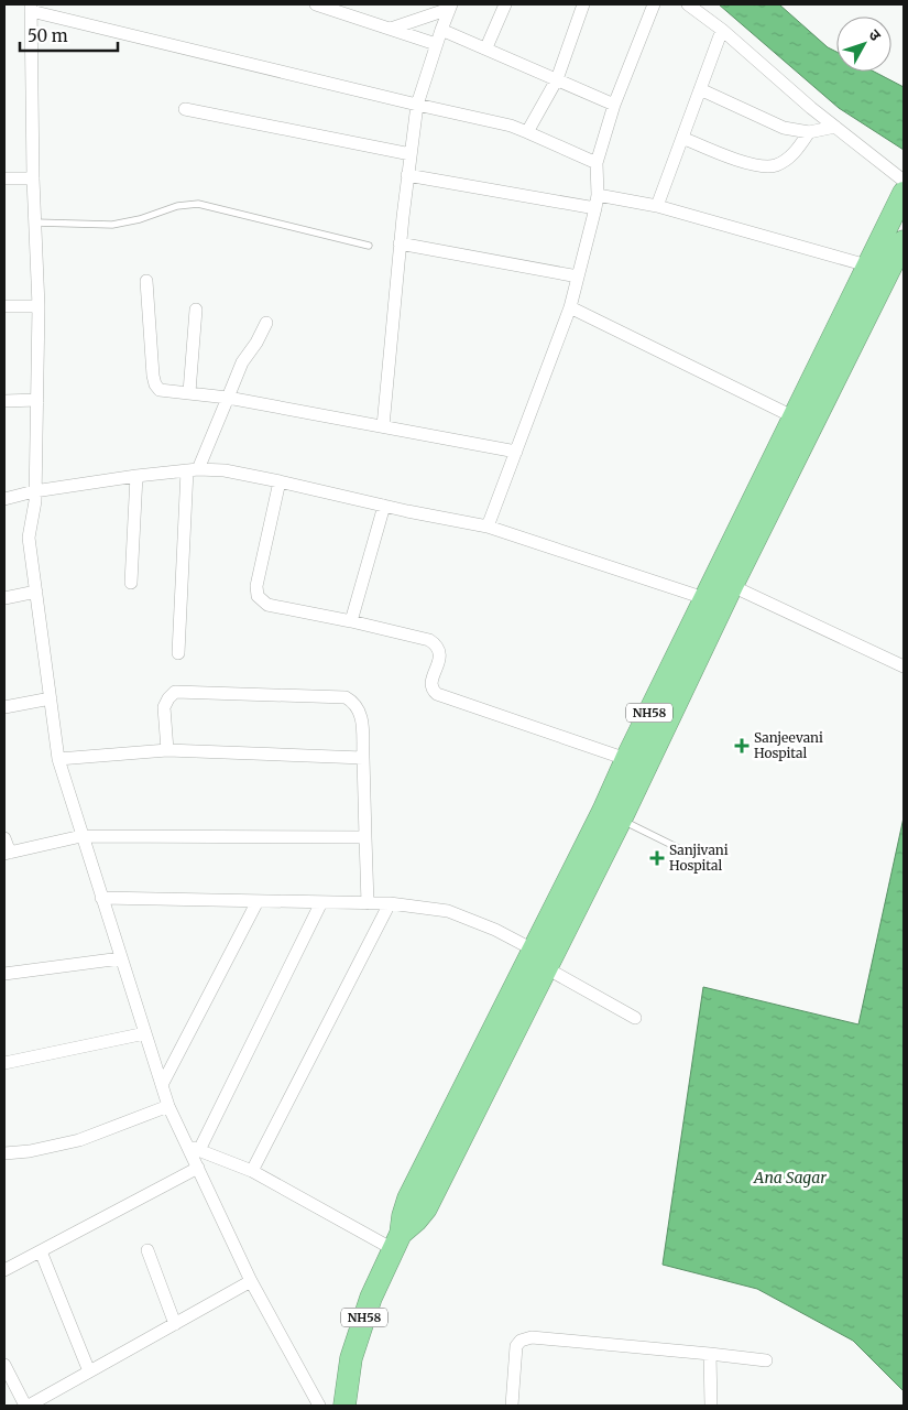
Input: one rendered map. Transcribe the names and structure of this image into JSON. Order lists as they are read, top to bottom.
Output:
{
  "streets": {
    "highway": ["NH58"]
  },
  "water": ["Ana Sagar"],
  "places": {
    "health": ["Sanjeevani Hospital", "Sanjivani Hospital"]
  },
  "scale_bar": "50 m",
  "north": "top right"
}
